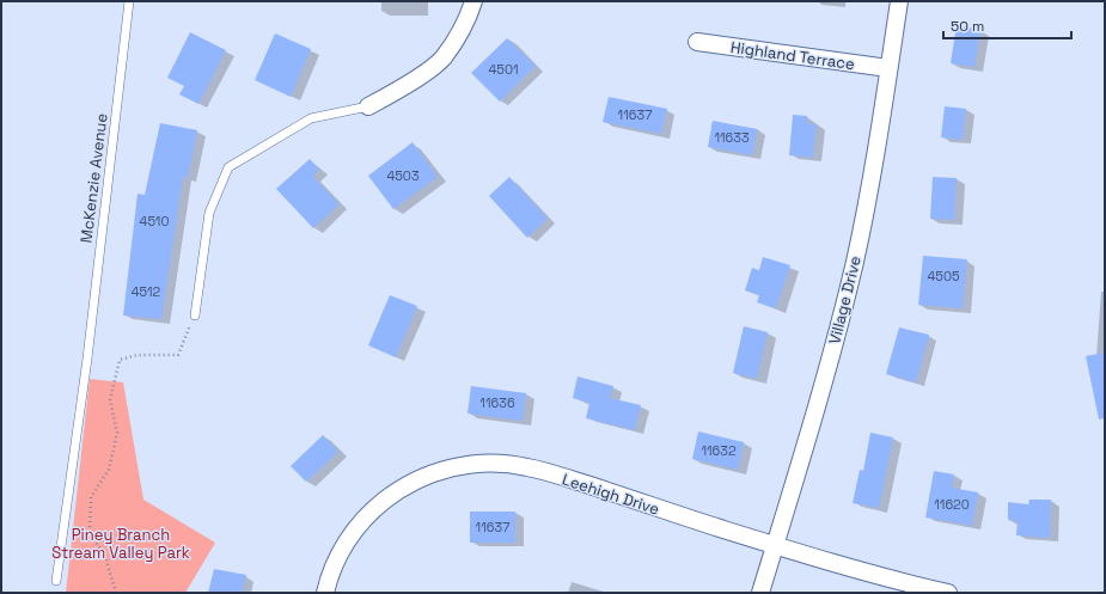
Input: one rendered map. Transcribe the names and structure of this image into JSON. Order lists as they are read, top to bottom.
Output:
{
  "streets": {
    "street": ["Highland Terrace", "Village Drive", "Leehigh Drive"],
    "lane": ["McKenzie Avenue"]
  },
  "crossings": [
    ["Highland Terrace", "Village Drive"],
    ["Village Drive", "Leehigh Drive"]
  ],
  "parks": ["Piney Branch Stream Valley Park"],
  "house_numbers": [
    "4501",
    "11637",
    "11633",
    "4503",
    "4510",
    "4505",
    "4512",
    "11636",
    "11632",
    "11620",
    "11637"
  ],
  "scale_bar": "50 m"
}
